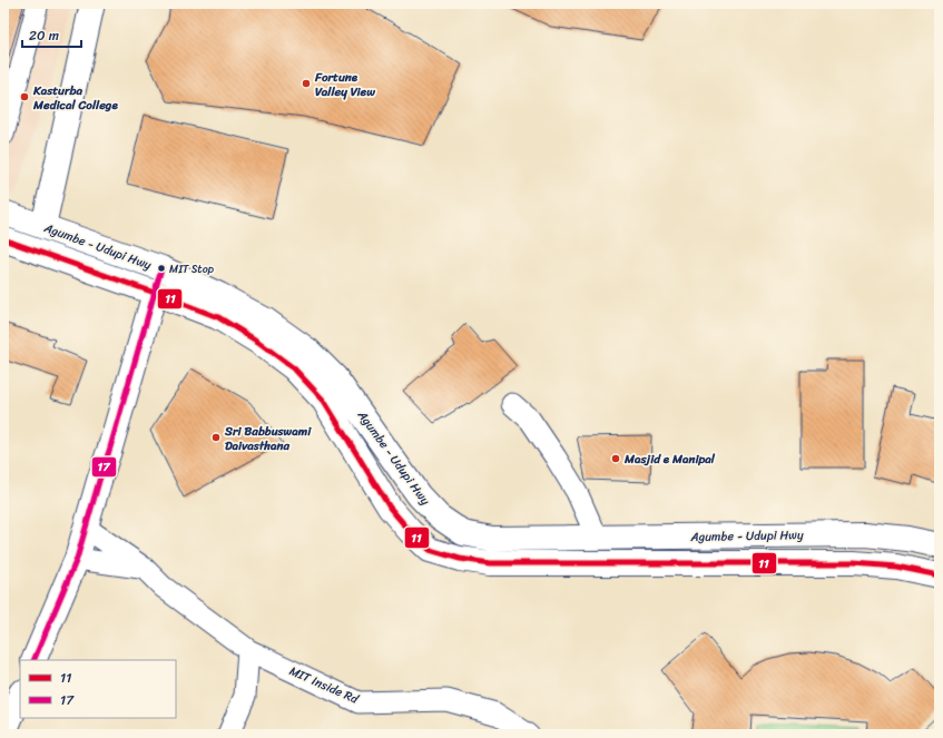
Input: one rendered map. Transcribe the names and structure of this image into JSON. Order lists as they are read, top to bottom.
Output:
{
  "streets": {
    "main road": ["Agumbe - Udupi Hwy"],
    "street": ["MIT Inside Rd"]
  },
  "places": [
    "Fortune Valley View",
    "Kasturba Medical College",
    "MIT Stop",
    "Sri Babbuswami Daivasthana",
    "Masjid e Manipal"
  ],
  "lines": ["transit line 11", "transit line 17"],
  "legend": ["11", "17"],
  "scale_bar": "20 m"
}
